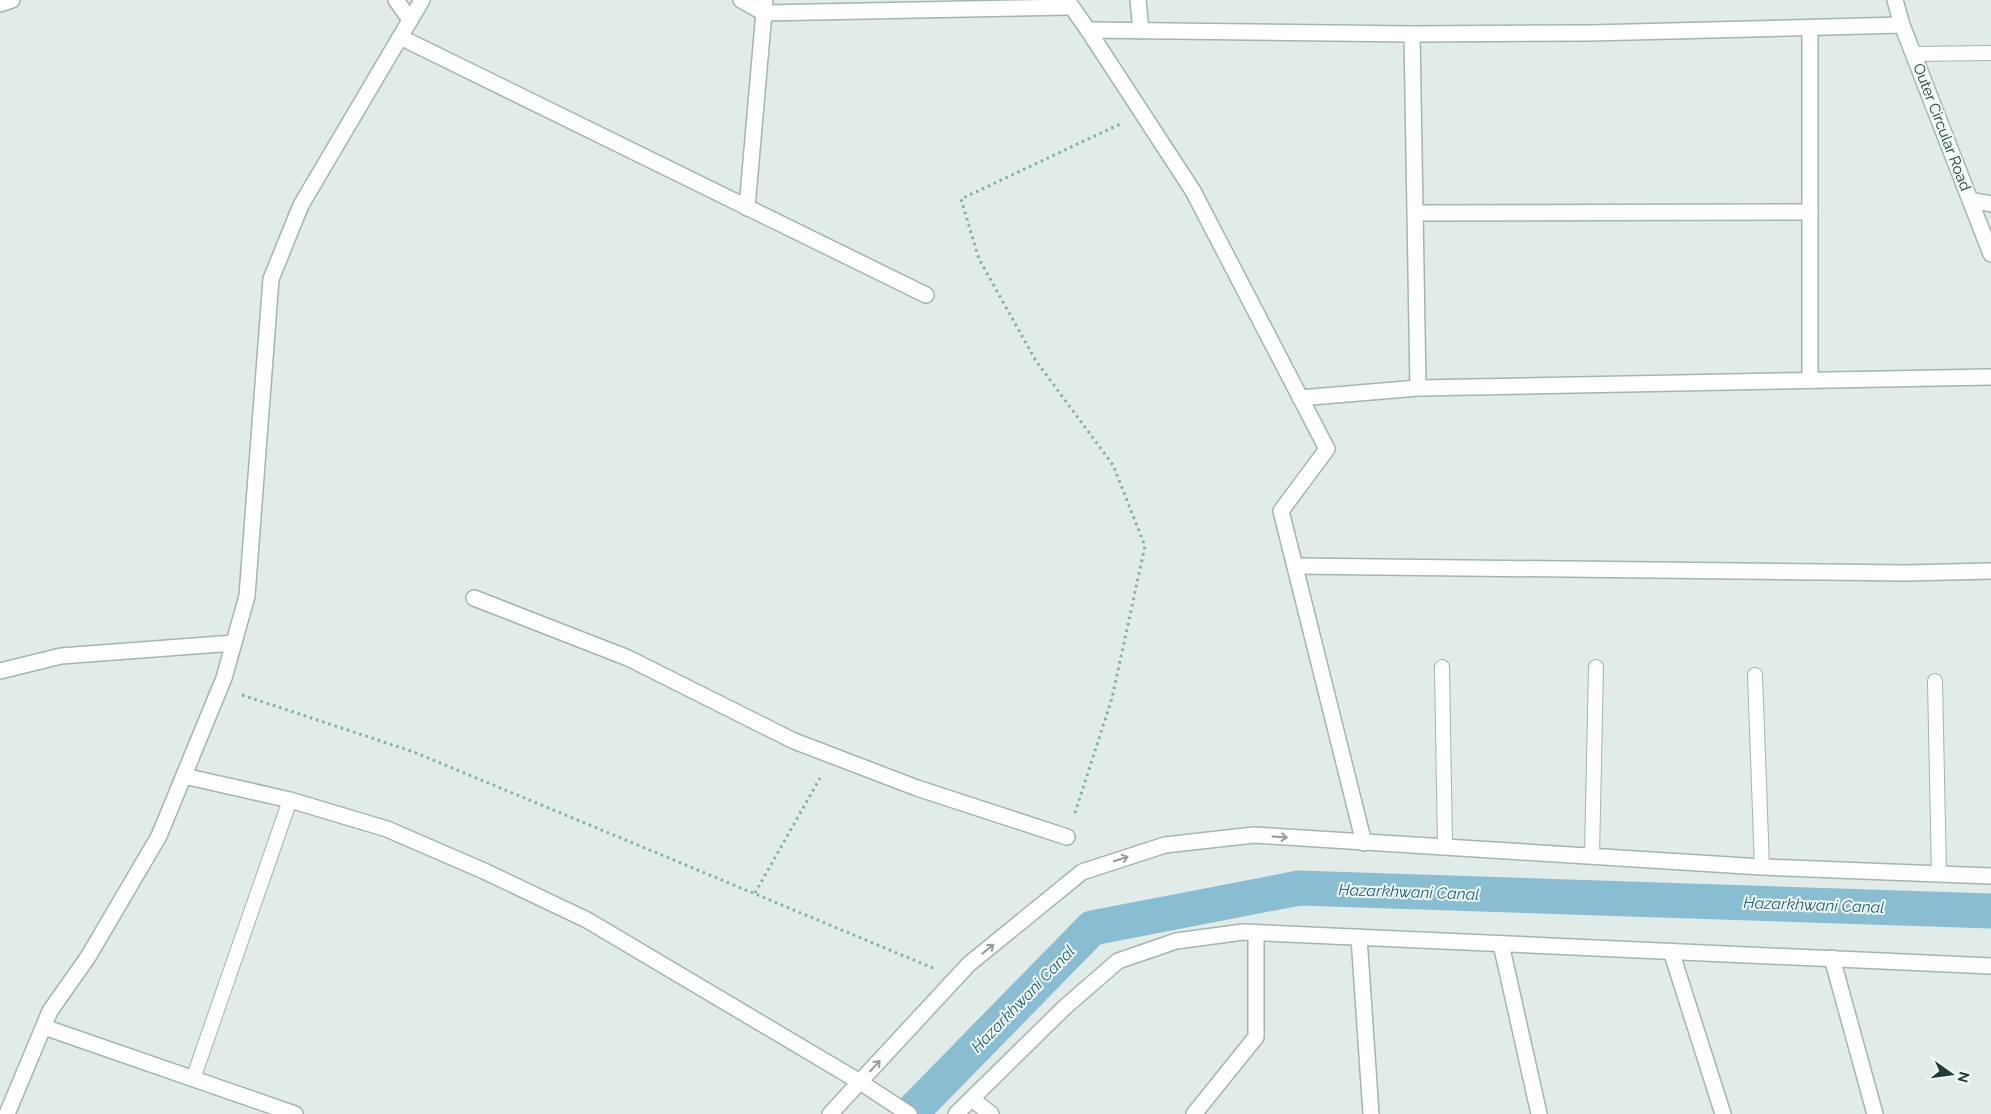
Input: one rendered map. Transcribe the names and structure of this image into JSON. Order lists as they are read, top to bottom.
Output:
{
  "streets": {
    "street": ["Outer Circular Road"]
  },
  "water": ["Hazarkhwani Canal"],
  "north": "right"
}
